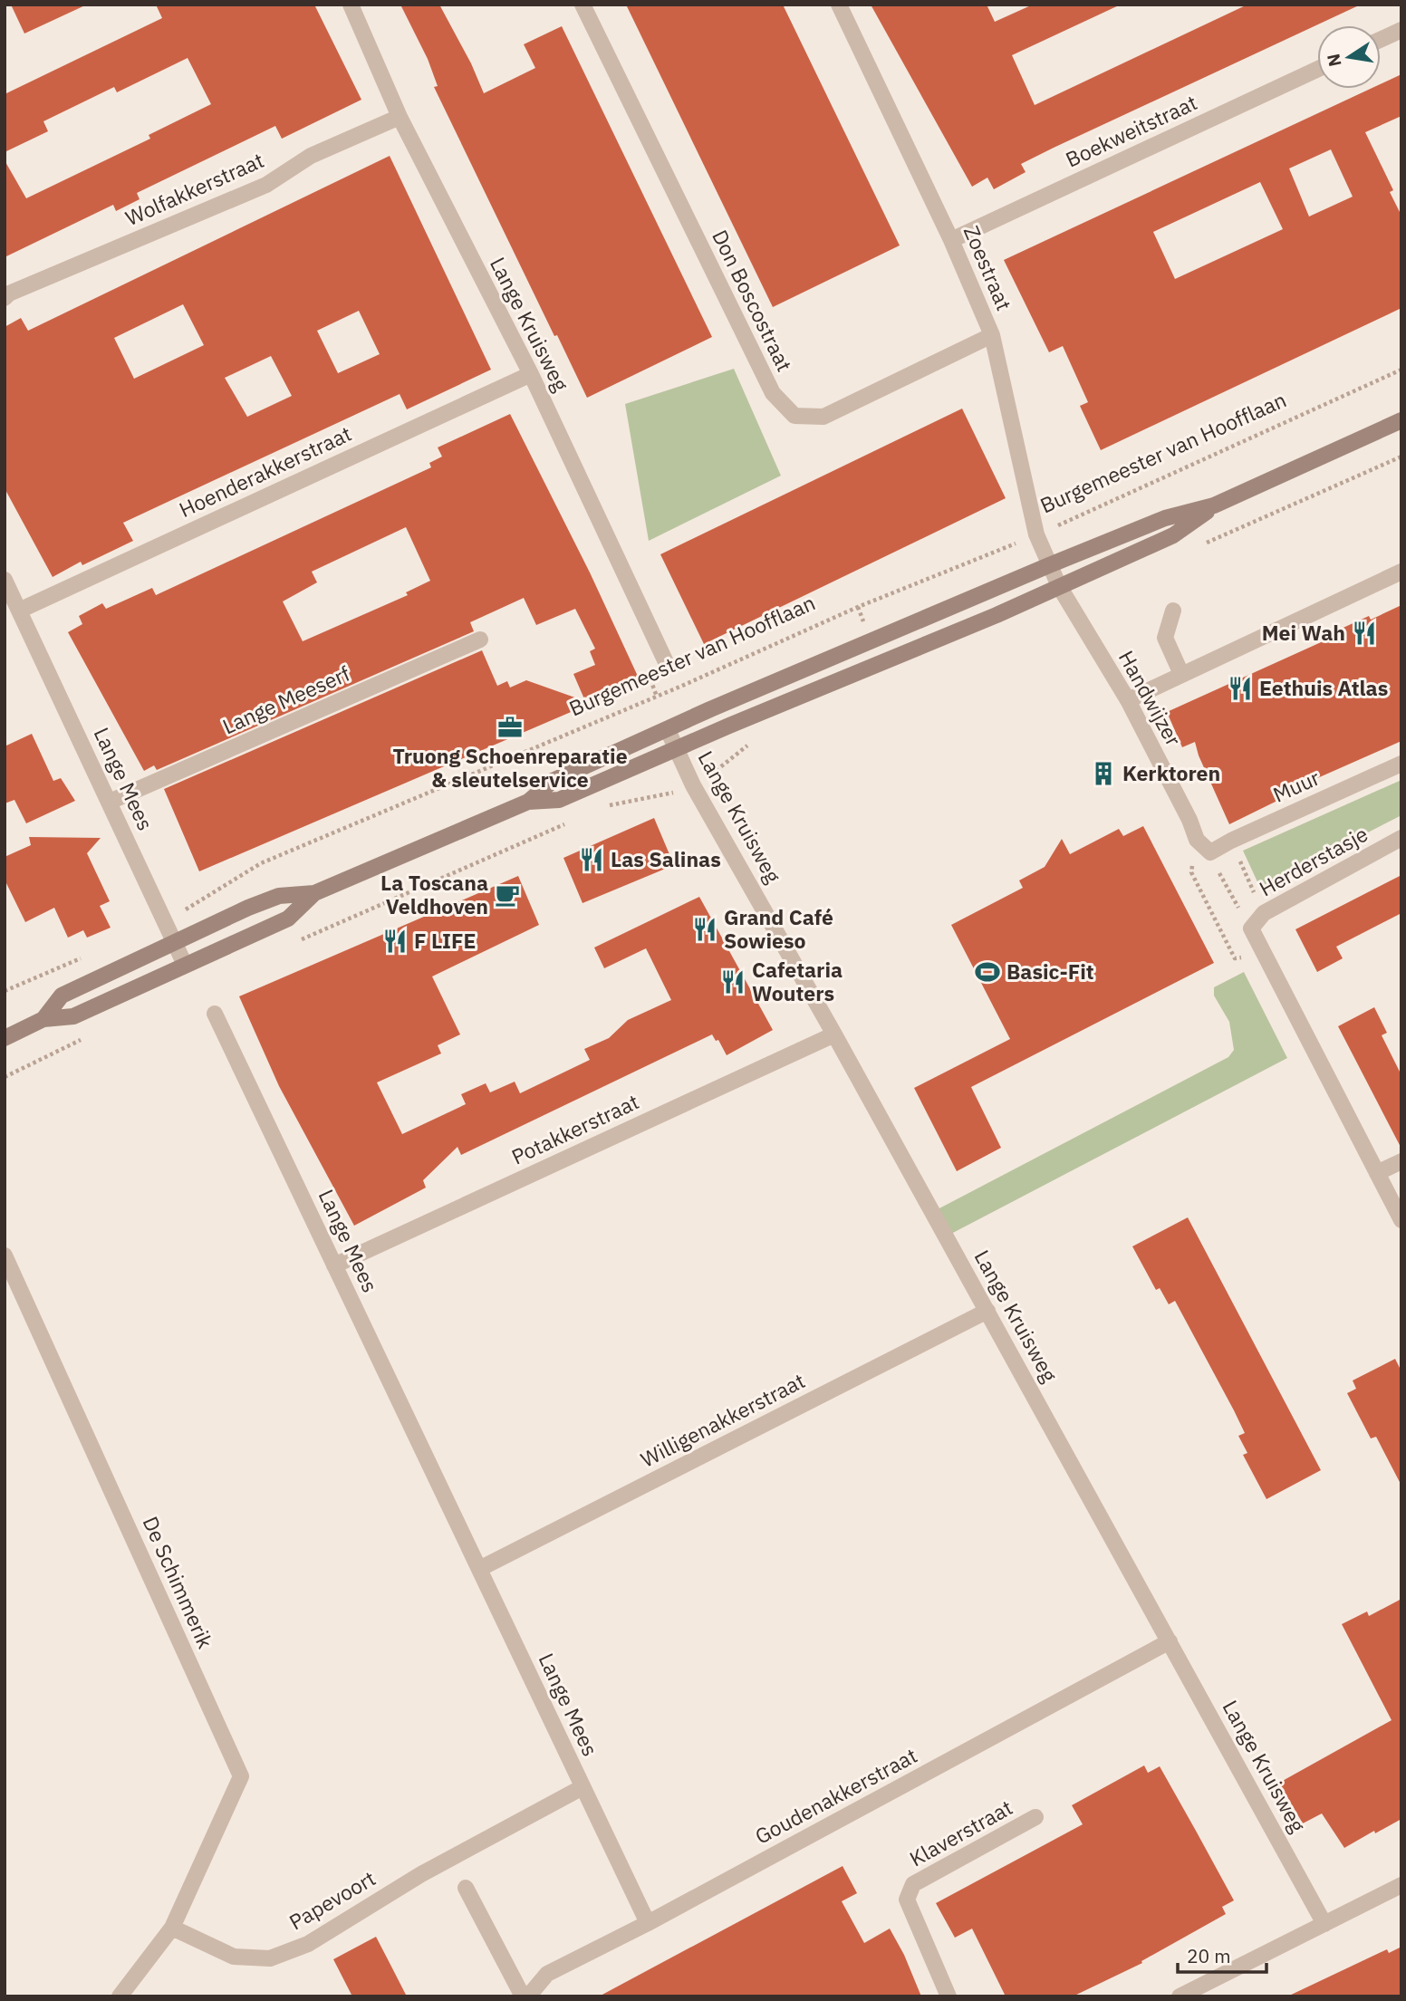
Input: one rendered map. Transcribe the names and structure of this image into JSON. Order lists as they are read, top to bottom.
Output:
{
  "streets": {
    "street": [
      "Boekweitstraat",
      "Wolfakkerstraat",
      "Zoestraat",
      "Don Boscostraat",
      "Lange Kruisweg",
      "Hoenderakkerstraat",
      "Handwijzer",
      "Lange Meeserf",
      "Lange Mees",
      "Muur",
      "Herderstasje",
      "Potakkerstraat",
      "Willigenakkerstraat",
      "De Schimmerik",
      "Goudenakkerstraat",
      "Klaverstraat",
      "Papevoort"
    ],
    "path": ["Burgemeester van Hoofflaan"]
  },
  "crossings": [
    ["Boekweitstraat", "Zoestraat"],
    ["Wolfakkerstraat", "Lange Kruisweg"],
    ["Zoestraat", "Don Boscostraat"],
    ["Zoestraat", "Burgemeester van Hoofflaan"],
    ["Zoestraat", "Handwijzer"],
    ["Lange Kruisweg", "Hoenderakkerstraat"],
    ["Lange Kruisweg", "Potakkerstraat"],
    ["Lange Kruisweg", "Willigenakkerstraat"],
    ["Lange Kruisweg", "Goudenakkerstraat"],
    ["Burgemeester van Hoofflaan", "Lange Mees"],
    ["Hoenderakkerstraat", "Lange Mees"],
    ["Handwijzer", "Muur"],
    ["Lange Meeserf", "Lange Mees"],
    ["Lange Mees", "Potakkerstraat"],
    ["Lange Mees", "Willigenakkerstraat"],
    ["Lange Mees", "Goudenakkerstraat"],
    ["Lange Mees", "Papevoort"],
    ["De Schimmerik", "Papevoort"]
  ],
  "places": {
    "restaurant": [
      "Mei Wah",
      "Eethuis Atlas",
      "Las Salinas",
      "Grand Café Sowieso",
      "F LIFE",
      "Cafetaria Wouters"
    ],
    "office": ["Truong Schoenreparatie & sleutelservice"],
    "building": ["Kerktoren"],
    "cafe": ["La Toscana Veldhoven"],
    "sports": ["Basic-Fit"]
  },
  "scale_bar": "20 m",
  "north": "left"
}
